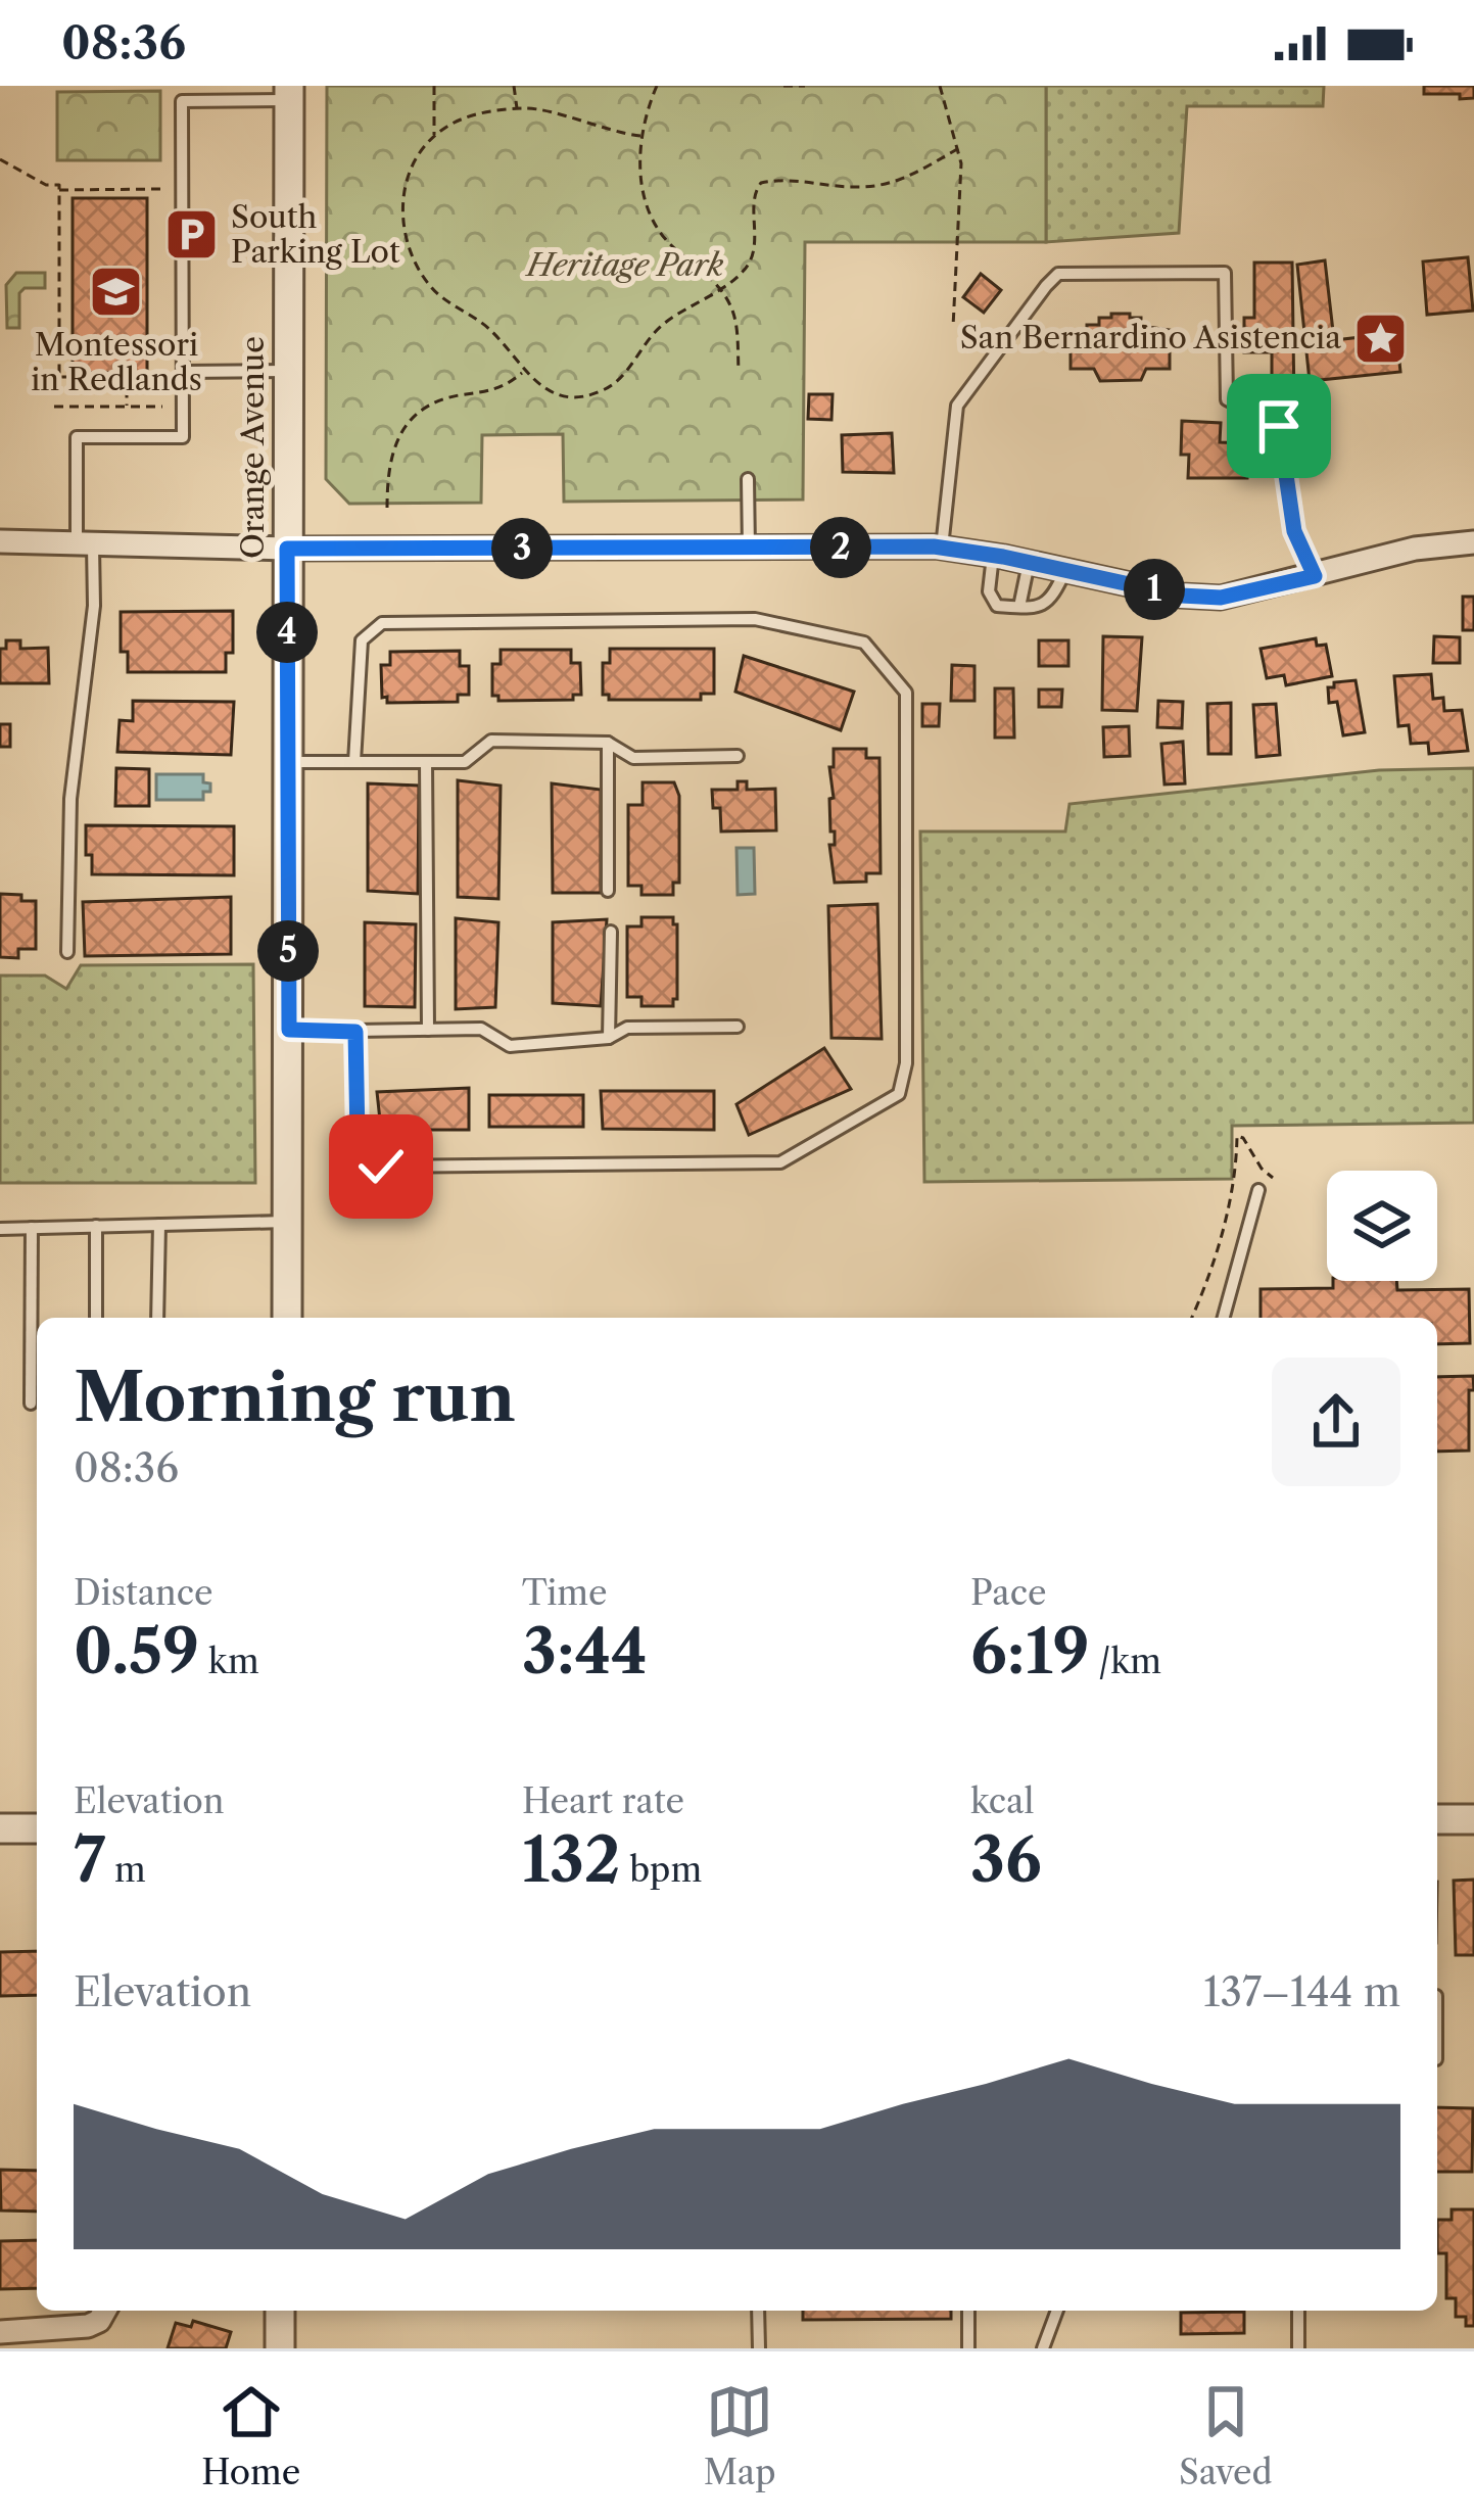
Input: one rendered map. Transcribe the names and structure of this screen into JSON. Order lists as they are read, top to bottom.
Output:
{
  "streets": {
    "street": ["Orange Avenue"]
  },
  "parks": ["Heritage Park"],
  "places": {
    "parking": ["South Parking Lot"],
    "school or university": ["Montessori in Redlands"],
    "place": ["San Bernardino Asistencia"]
  },
  "page": {
    "status": "08:36",
    "pins": [
      "2",
      "3",
      "1",
      "4",
      "5"
    ],
    "heading": ["Morning run", "08:36"],
    "stats": [
      ["Distance", "0.59 km"],
      ["Time", "3:44"],
      ["Pace", "6:19 /km"],
      ["Elevation", "7 m"],
      ["Heart rate", "132 bpm"],
      ["kcal", "36"]
    ],
    "chart": ["Elevation", "137–144 m"],
    "tabs": ["Home", "Map", "Saved"]
  }
}
